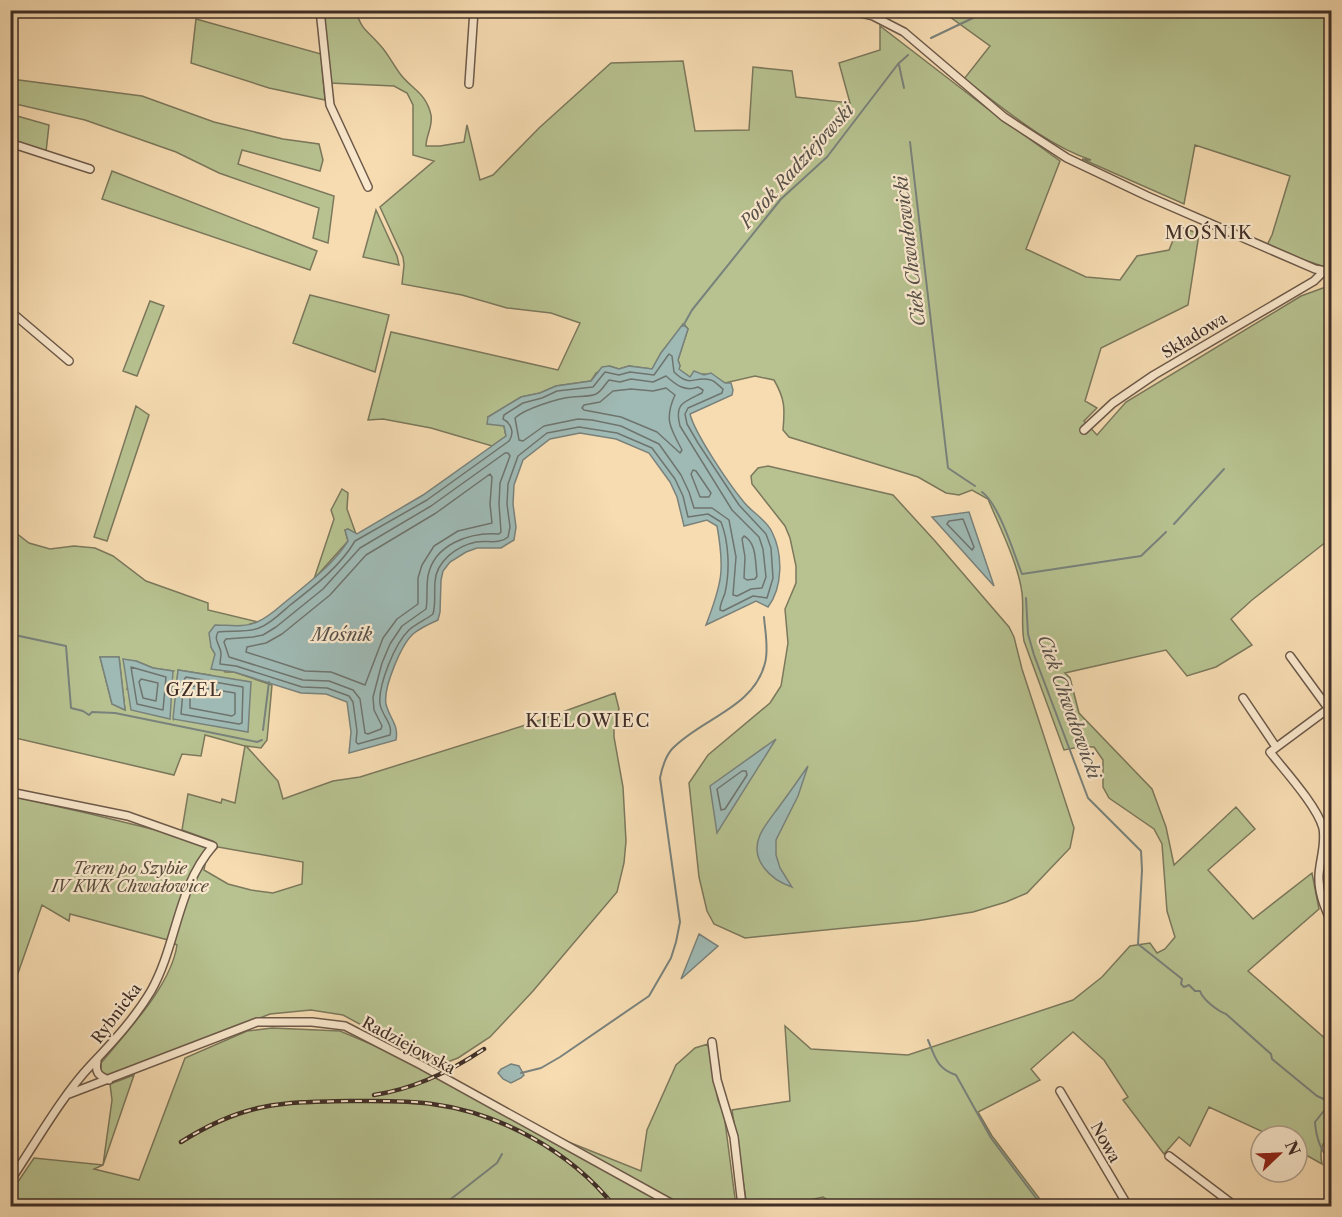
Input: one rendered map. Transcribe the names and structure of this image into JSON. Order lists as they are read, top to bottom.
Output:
{
  "streets": {
    "street": [
      "Składowa",
      "Rybnicka",
      "Radziejowska",
      "Nowa"
    ]
  },
  "crossings": [
    ["Rybnicka", "Radziejowska"]
  ],
  "districts": ["MOŚNIK", "GZEL", "KIELOWIEC"],
  "water": ["Potok Radziejowski", "Ciek Chwałowicki", "Mośnik"],
  "parks": ["Teren po Szybie IV KWK Chwałowice"],
  "north": "top right"
}
